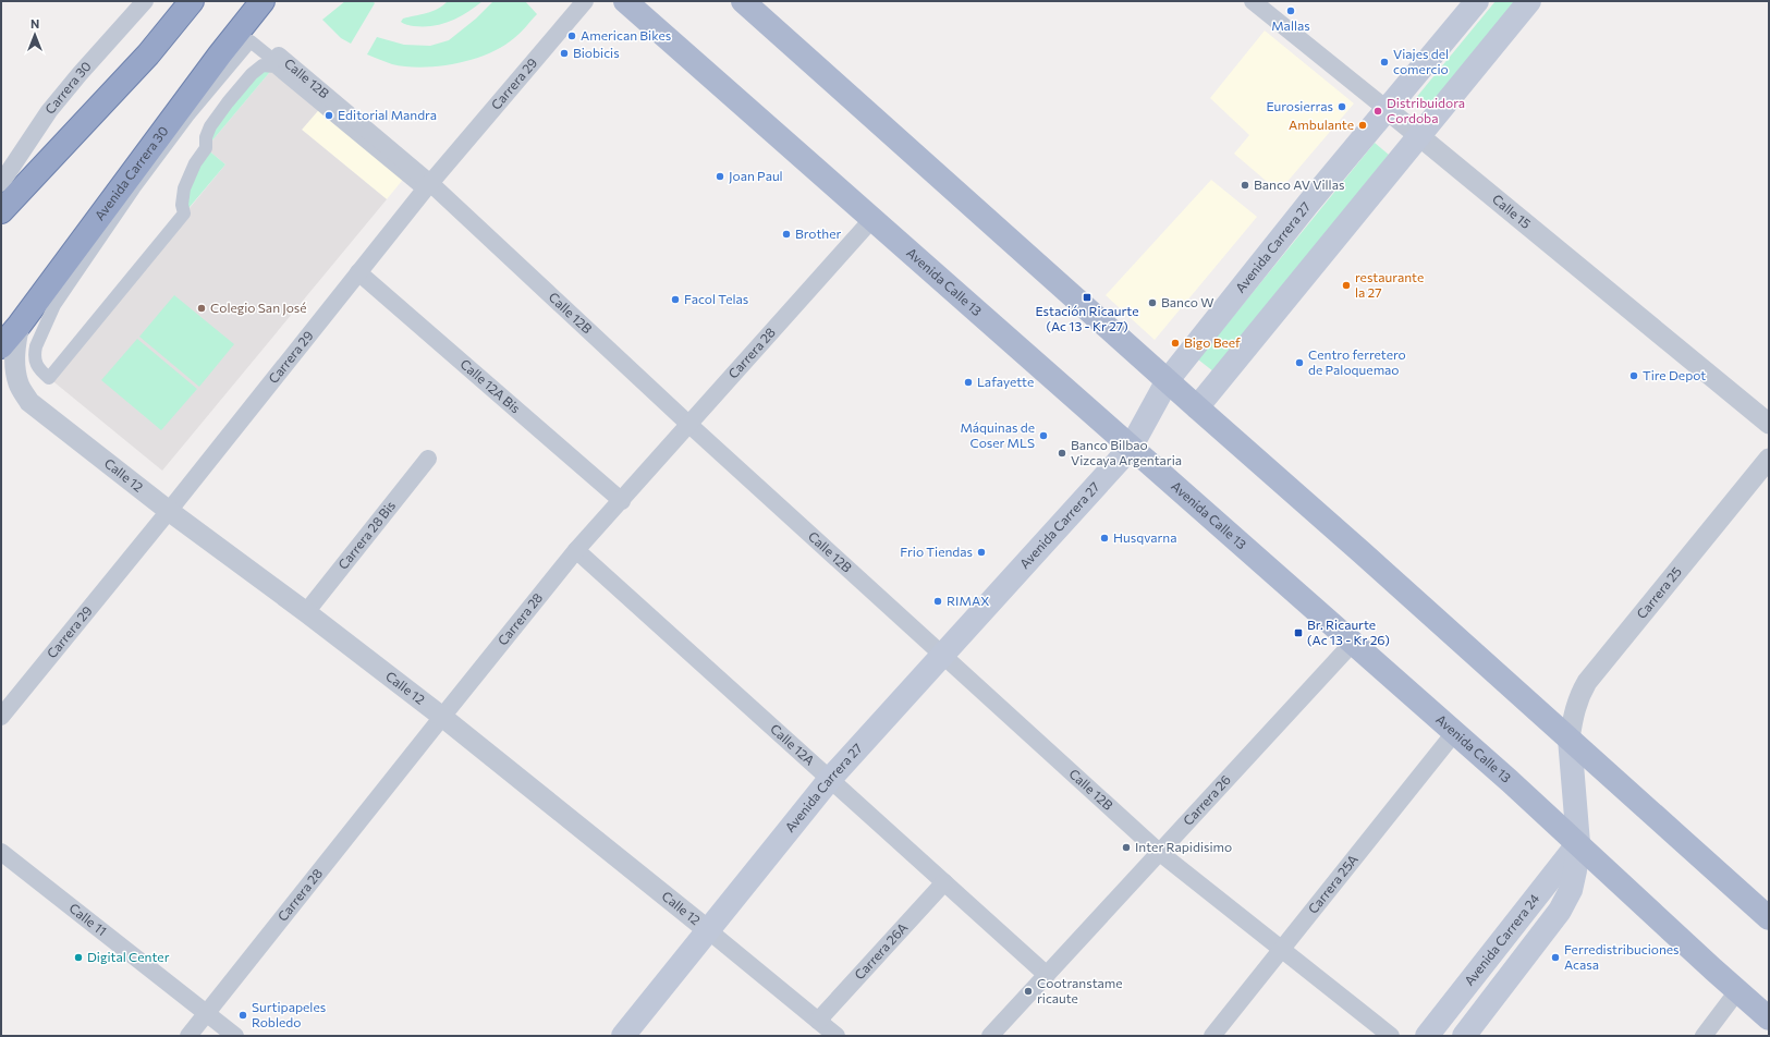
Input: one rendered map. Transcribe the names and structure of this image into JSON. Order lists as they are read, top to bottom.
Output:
{
  "streets": {
    "highway": ["Avenida Carrera 30"],
    "main road": ["Avenida Carrera 27", "Avenida Calle 13", "Avenida Carrera 24"],
    "street": [
      "Calle 12B",
      "Carrera 29",
      "Carrera 30",
      "Calle 15",
      "Carrera 28",
      "Calle 12A Bis",
      "Calle 12",
      "Carrera 28 Bis",
      "Carrera 25",
      "Calle 12A",
      "Carrera 26",
      "Carrera 25A",
      "Calle 11",
      "Carrera 26A"
    ]
  },
  "crossings": [
    ["Calle 12B", "Carrera 29"],
    ["Calle 12B", "Avenida Carrera 27"],
    ["Calle 12B", "Carrera 28"],
    ["Calle 12B", "Carrera 26"],
    ["Calle 12B", "Carrera 25A"],
    ["Carrera 29", "Calle 12A Bis"],
    ["Carrera 29", "Calle 12"],
    ["Avenida Carrera 30", "Calle 12"],
    ["Calle 15", "Avenida Carrera 27"],
    ["Avenida Carrera 27", "Avenida Calle 13"],
    ["Avenida Carrera 27", "Calle 12"],
    ["Avenida Carrera 27", "Calle 12A"],
    ["Avenida Calle 13", "Carrera 28"],
    ["Avenida Calle 13", "Carrera 26"],
    ["Avenida Calle 13", "Carrera 25A"],
    ["Avenida Calle 13", "Avenida Carrera 24"],
    ["Carrera 28", "Calle 12A Bis"],
    ["Carrera 28", "Calle 12"],
    ["Carrera 28", "Calle 12A"],
    ["Carrera 28", "Calle 11"],
    ["Calle 12", "Carrera 28 Bis"],
    ["Calle 12", "Carrera 26A"],
    ["Calle 12A", "Carrera 26"],
    ["Calle 12A", "Carrera 26A"]
  ],
  "places": {
    "other": [
      "Mallas",
      "American Bikes",
      "Biobicis",
      "Viajes del comercio",
      "Eurosierras",
      "Distribuidora Cordoba",
      "Editorial Mandra",
      "Ambulante",
      "Joan Paul",
      "Banco AV Villas",
      "Brother",
      "restaurante la 27",
      "Facol Telas",
      "Banco W",
      "Colegio San José",
      "Bigo Beef",
      "Centro ferretero de Paloquemao",
      "Tire Depot",
      "Lafayette",
      "Máquinas de Coser MLS",
      "Banco Bilbao Vizcaya Argentaria",
      "Husqvarna",
      "Frio Tiendas",
      "RIMAX",
      "Inter Rapidisimo",
      "Digital Center",
      "Ferredistribuciones Acasa",
      "Cootranstame ricaute",
      "Surtipapeles Robledo"
    ],
    "transit": ["Estación Ricaurte (Ac 13 - Kr 27)", "Br. Ricaurte (Ac 13 - Kr 26)"]
  },
  "north": "top"
}
